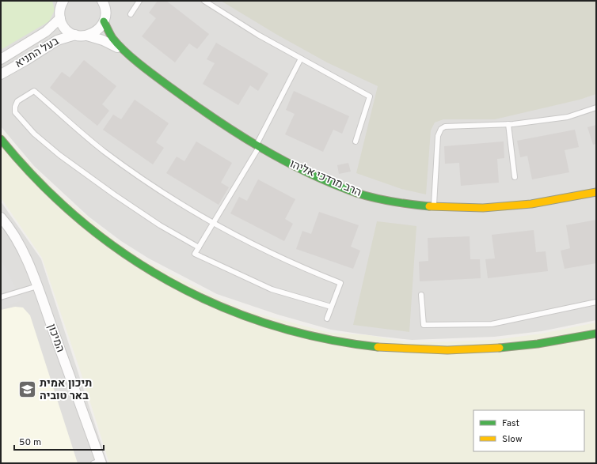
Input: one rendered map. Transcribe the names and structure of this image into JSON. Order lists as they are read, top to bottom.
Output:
{
  "streets": {
    "street": ["בעל התניא", "הרב מרדכי אליהו", "המיכון"]
  },
  "crossings": [
    ["בעל התניא", "הרב מרדכי אליהו"]
  ],
  "places": {
    "school or university": ["תיכון אמית באר טוביה"]
  },
  "legend": ["Fast", "Slow"],
  "scale_bar": "50 m"
}
